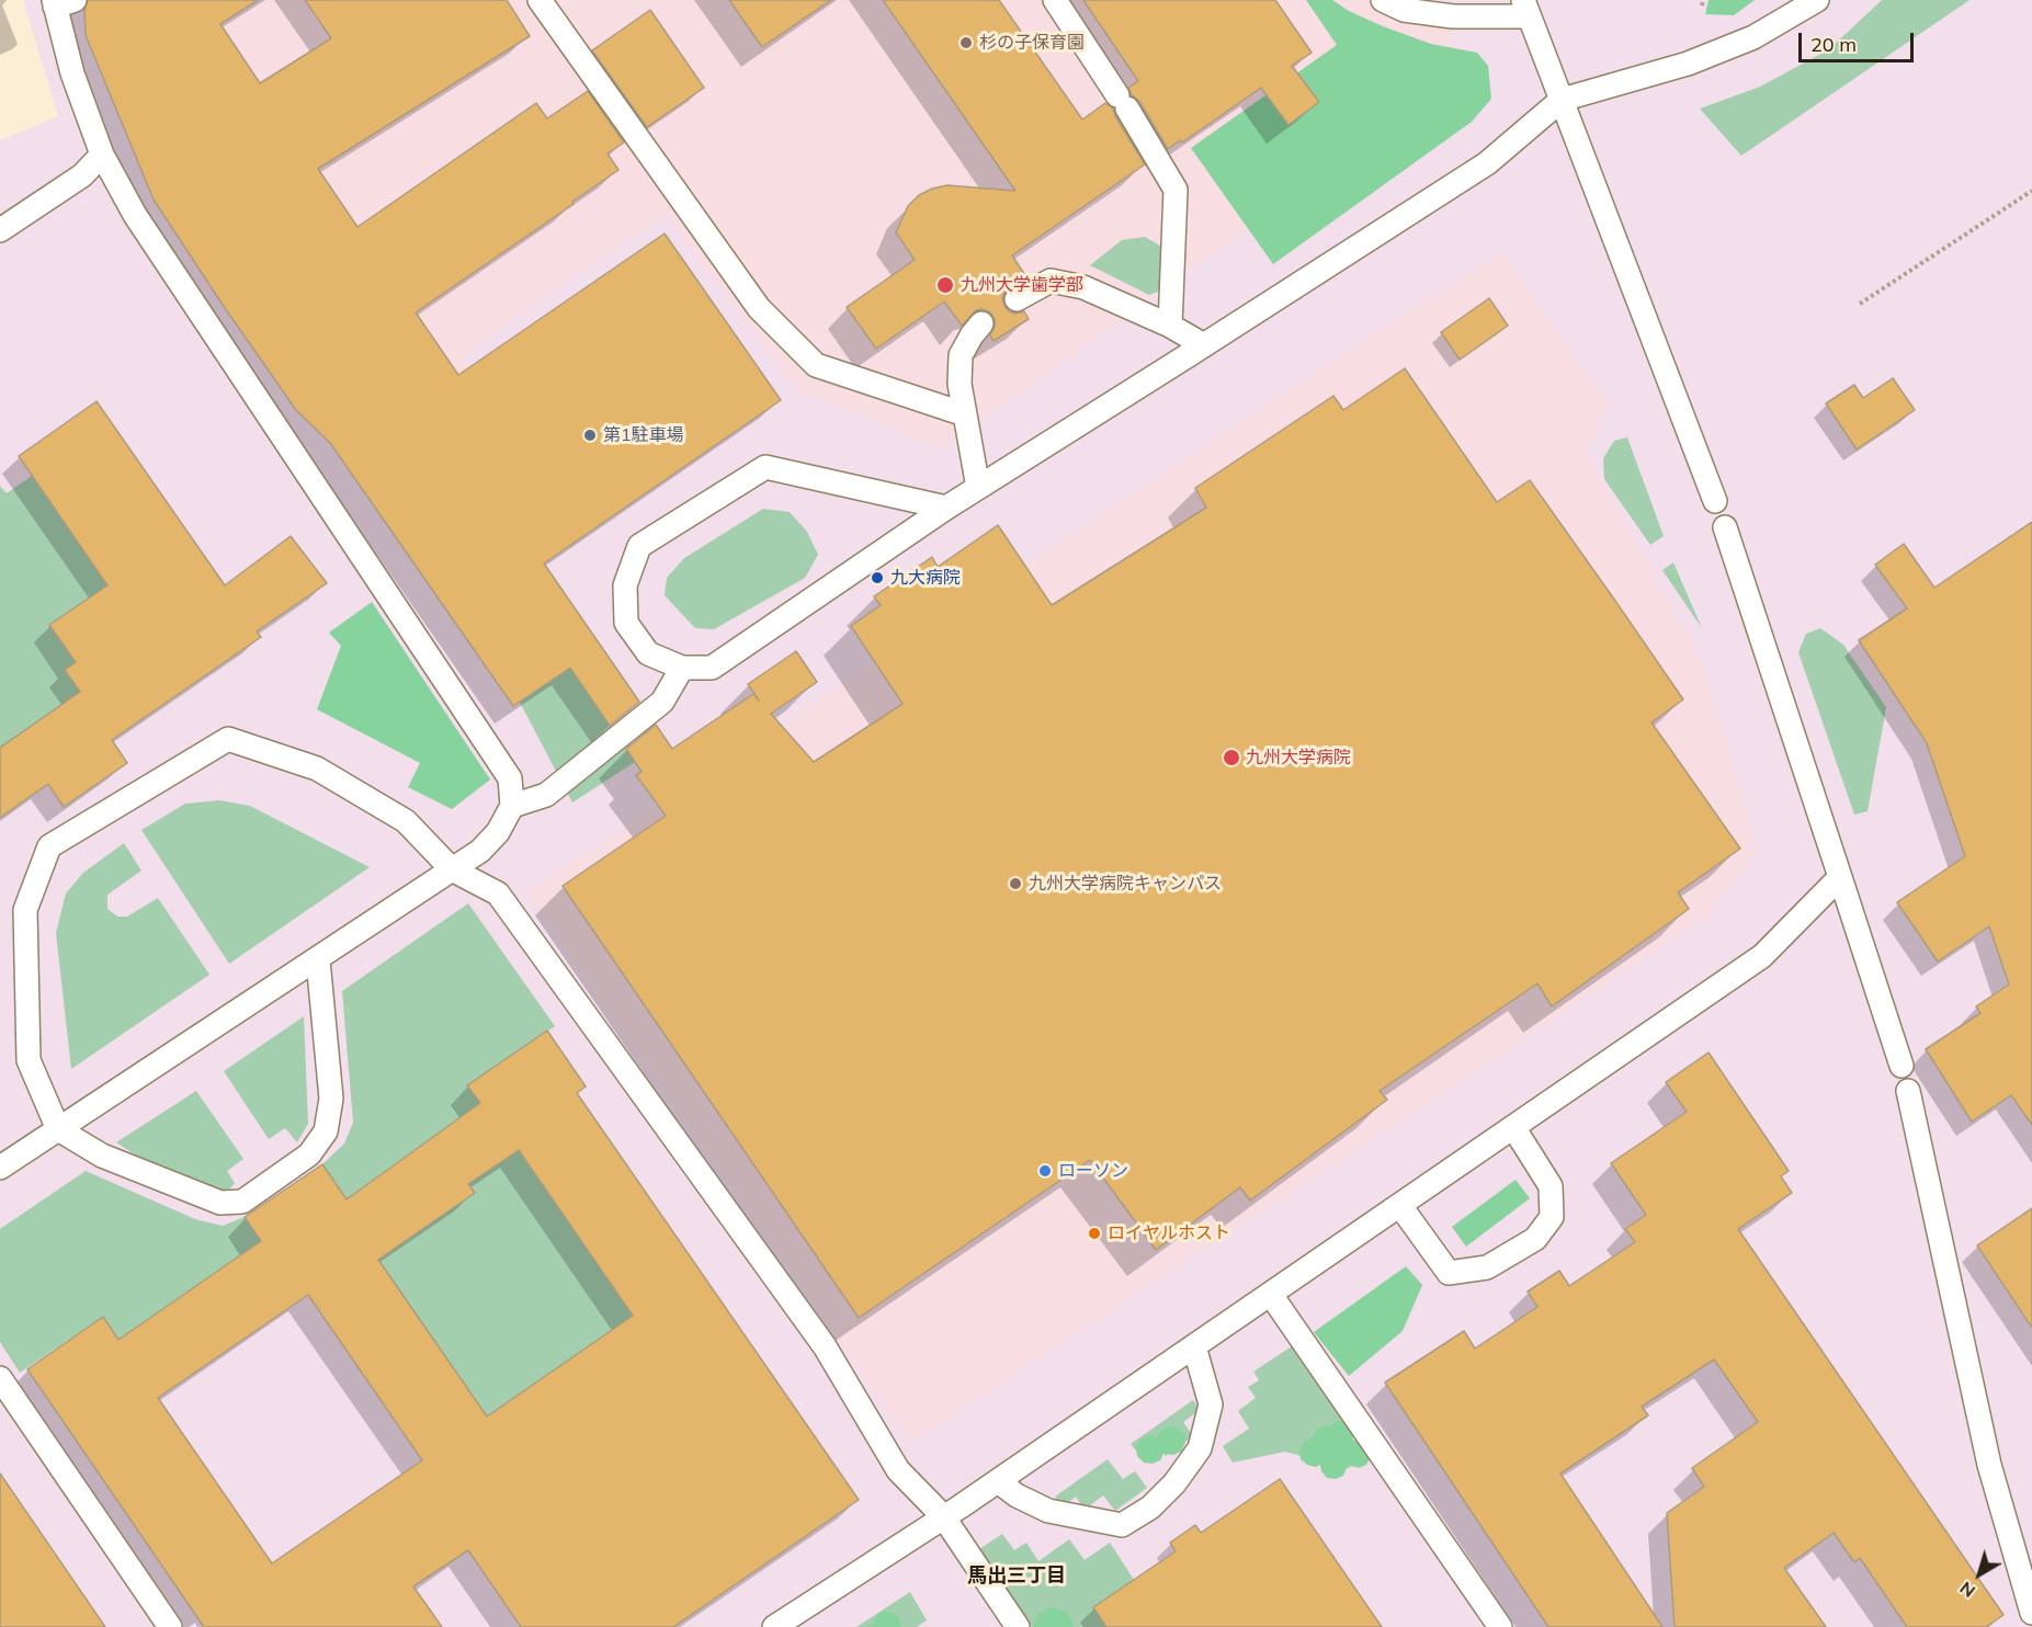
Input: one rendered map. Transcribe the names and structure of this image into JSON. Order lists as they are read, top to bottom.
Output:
{
  "districts": ["馬出三丁目"],
  "places": [
    "杉の子保育園",
    "九州大学歯学部",
    "第1駐車場",
    "九大病院",
    "九州大学病院",
    "九州大学病院キャンパス",
    "ローソン",
    "ロイヤルホスト"
  ],
  "scale_bar": "20 m",
  "north": "bottom left"
}
